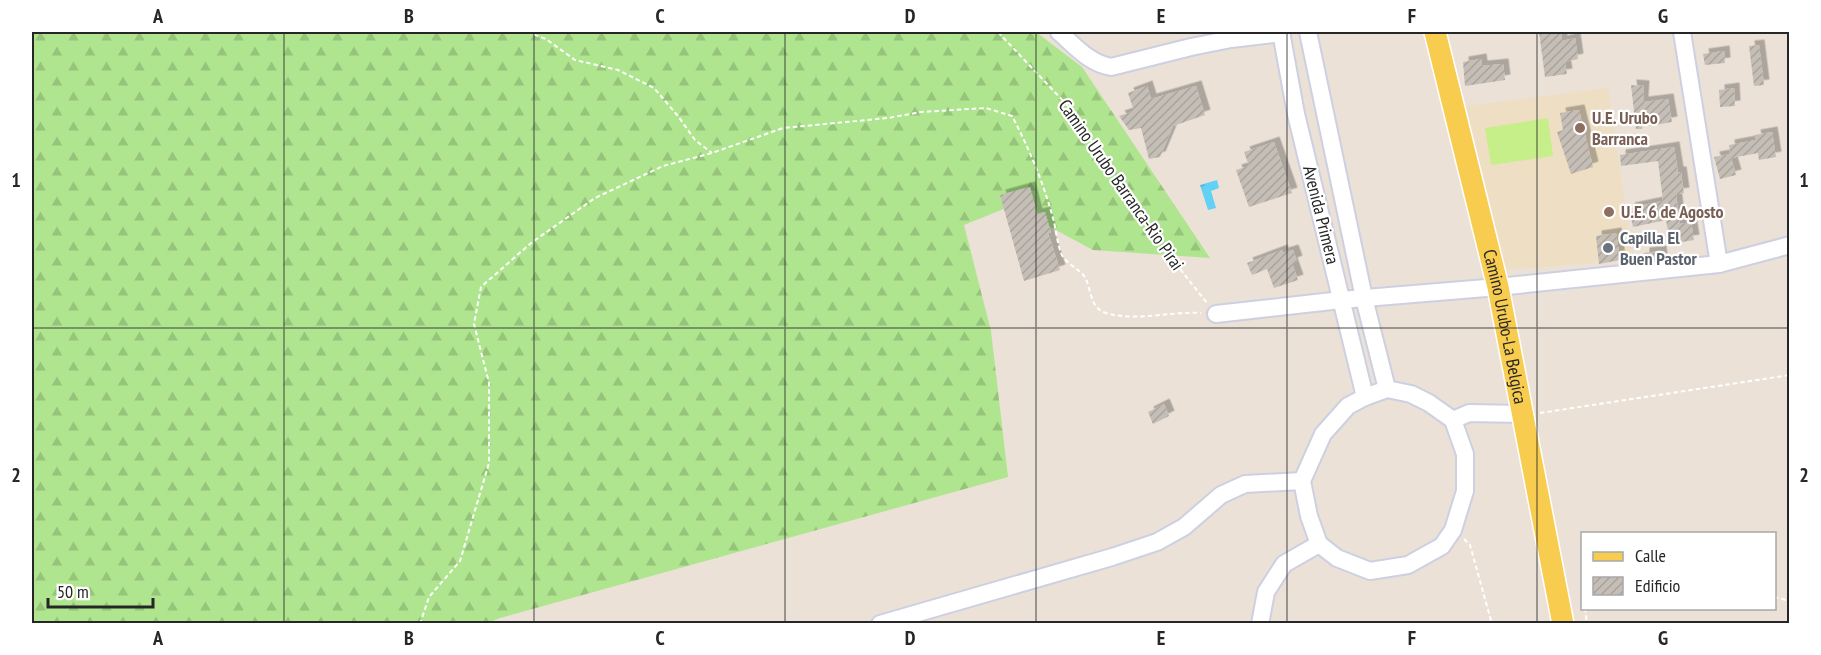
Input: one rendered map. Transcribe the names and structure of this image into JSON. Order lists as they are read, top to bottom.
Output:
{
  "streets": {
    "main road": ["Camino Urubo-La Belgica"],
    "street": ["Avenida Primera"],
    "path": ["Camino Urubo Barranca-Rio Pirai"]
  },
  "places": ["U.E. Urubo Barranca", "U.E. 6 de Agosto", "Capilla El Buen Pastor"],
  "legend": ["Calle", "Edificio"],
  "scale_bar": "50 m",
  "grid": {
    "columns": [
      "A",
      "B",
      "C",
      "D",
      "E",
      "F",
      "G"
    ],
    "rows": ["1", "2"]
  }
}
